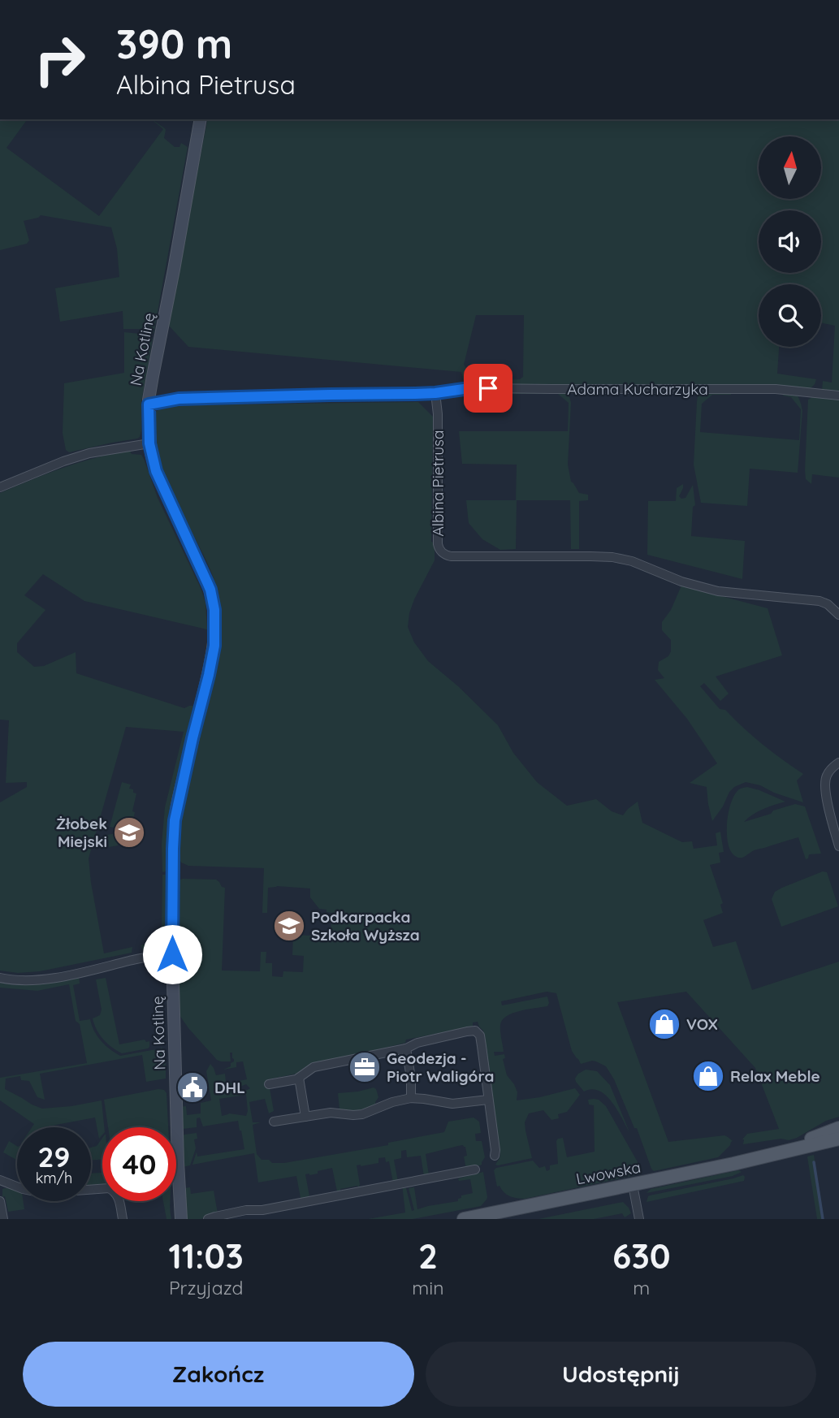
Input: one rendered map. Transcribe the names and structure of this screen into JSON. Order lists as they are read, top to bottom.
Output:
{
  "streets": {
    "main road": ["Lwowska"],
    "street": ["Na Kotlinę", "Adama Kucharzyka", "Albina Pietrusa"]
  },
  "crossings": [
    ["Adama Kucharzyka", "Albina Pietrusa"]
  ],
  "places": {
    "school or university": ["Żłobek Miejski", "Podkarpacka Szkoła Wyższa"],
    "shop": ["VOX", "Relax Meble"],
    "office": ["Geodezja - Piotr Waligóra"],
    "public building": ["DHL"]
  },
  "north": "top",
  "page": {
    "turn": ["390 m", "Albina Pietrusa"],
    "speed": "29 km/h",
    "limit": "40",
    "eta": [
      "11:03",
      "Przyjazd",
      "2",
      "min",
      "630",
      "m"
    ],
    "buttons": ["Zakończ", "Udostępnij"]
  }
}
